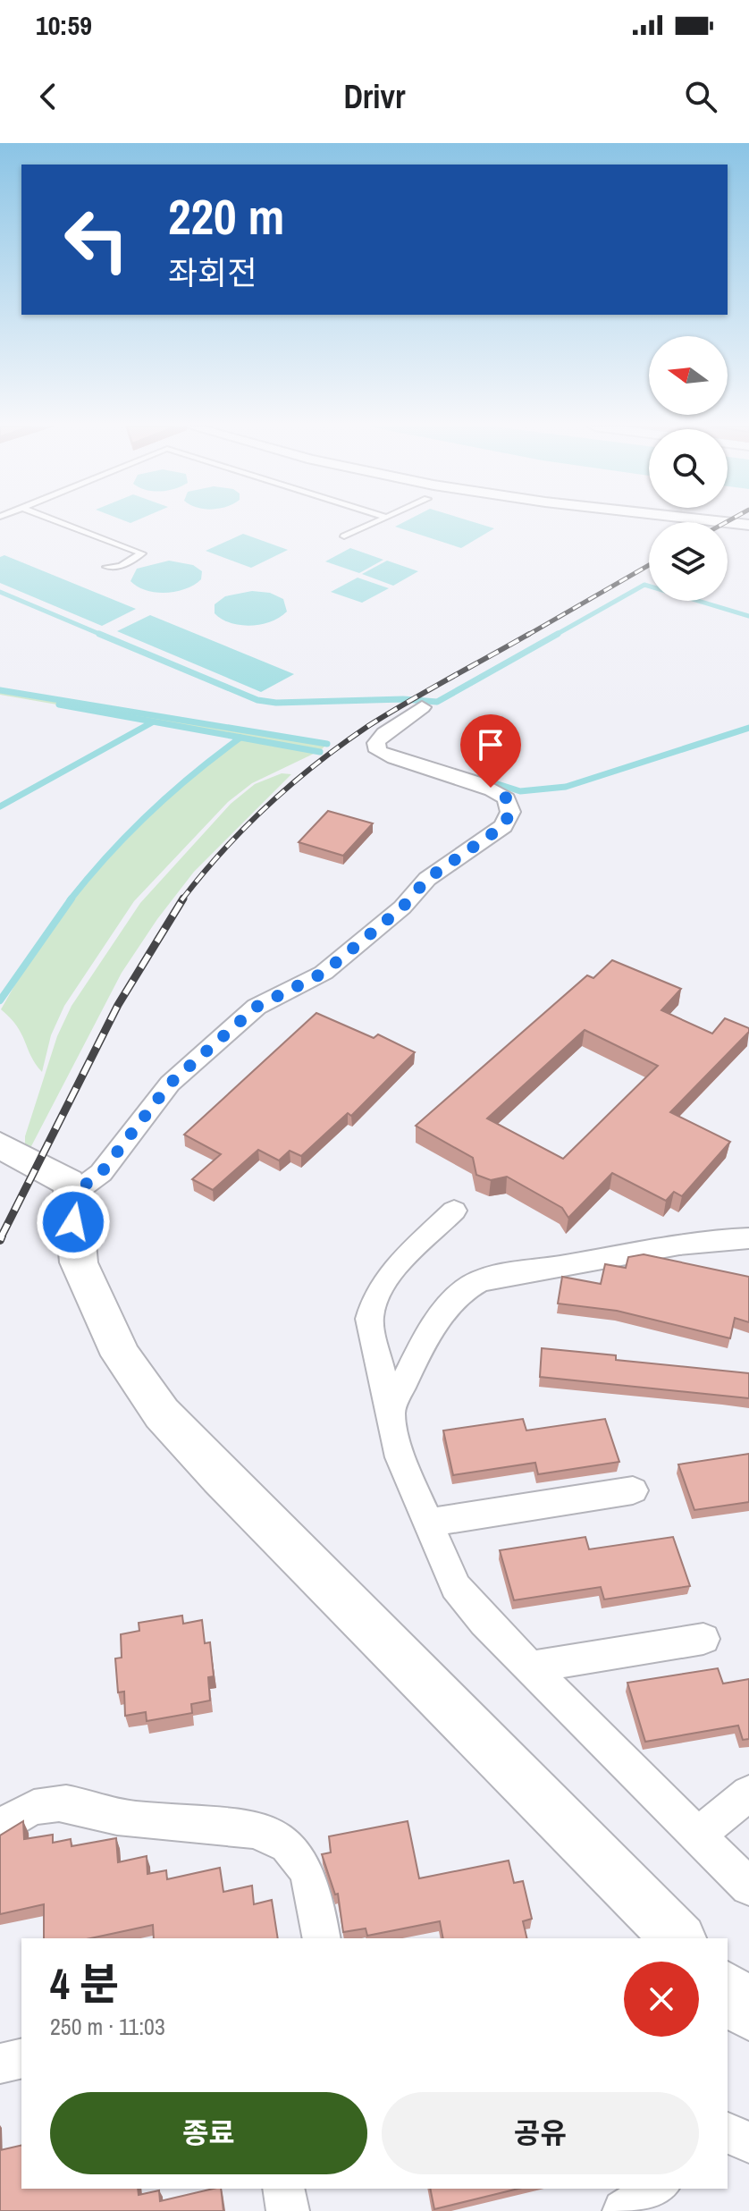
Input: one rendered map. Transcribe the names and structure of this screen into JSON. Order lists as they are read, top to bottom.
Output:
{
  "north": "left",
  "page": {
    "status": "10:59",
    "header": "Drivr",
    "turn": ["220 m", "좌회전"],
    "heading": ["4 분", "250 m · 11:03"],
    "buttons": ["종료", "공유"]
  }
}
